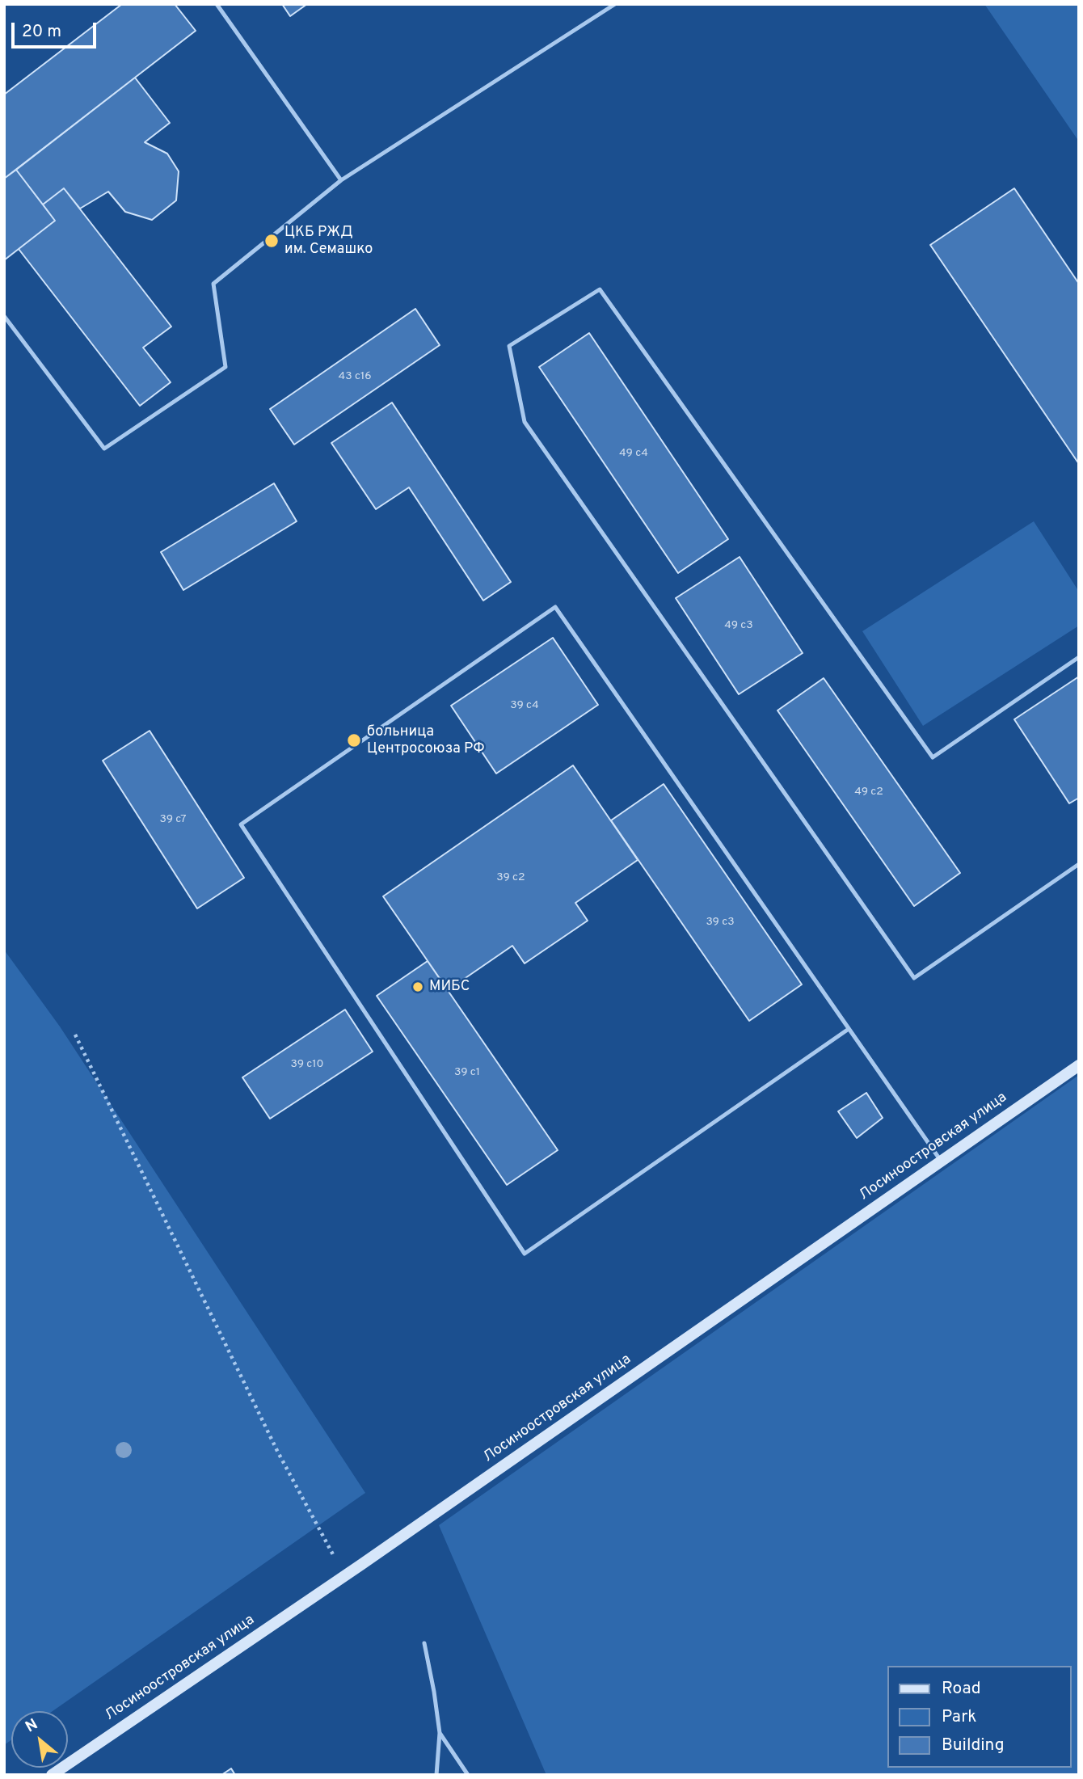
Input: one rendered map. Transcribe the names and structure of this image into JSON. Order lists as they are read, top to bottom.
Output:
{
  "streets": {
    "street": ["Лосиноостровская улица"]
  },
  "places": ["ЦКБ РЖД им. Семашко", "больница Центросоюза РФ", "МИБС"],
  "house_numbers": [
    "43 с16",
    "49 с4",
    "49 с3",
    "39 с4",
    "49 с2",
    "39 с7",
    "39 с2",
    "39 с3",
    "39 с10",
    "39 с1"
  ],
  "legend": ["Road", "Park", "Building"],
  "scale_bar": "20 m",
  "north": "top left"
}
